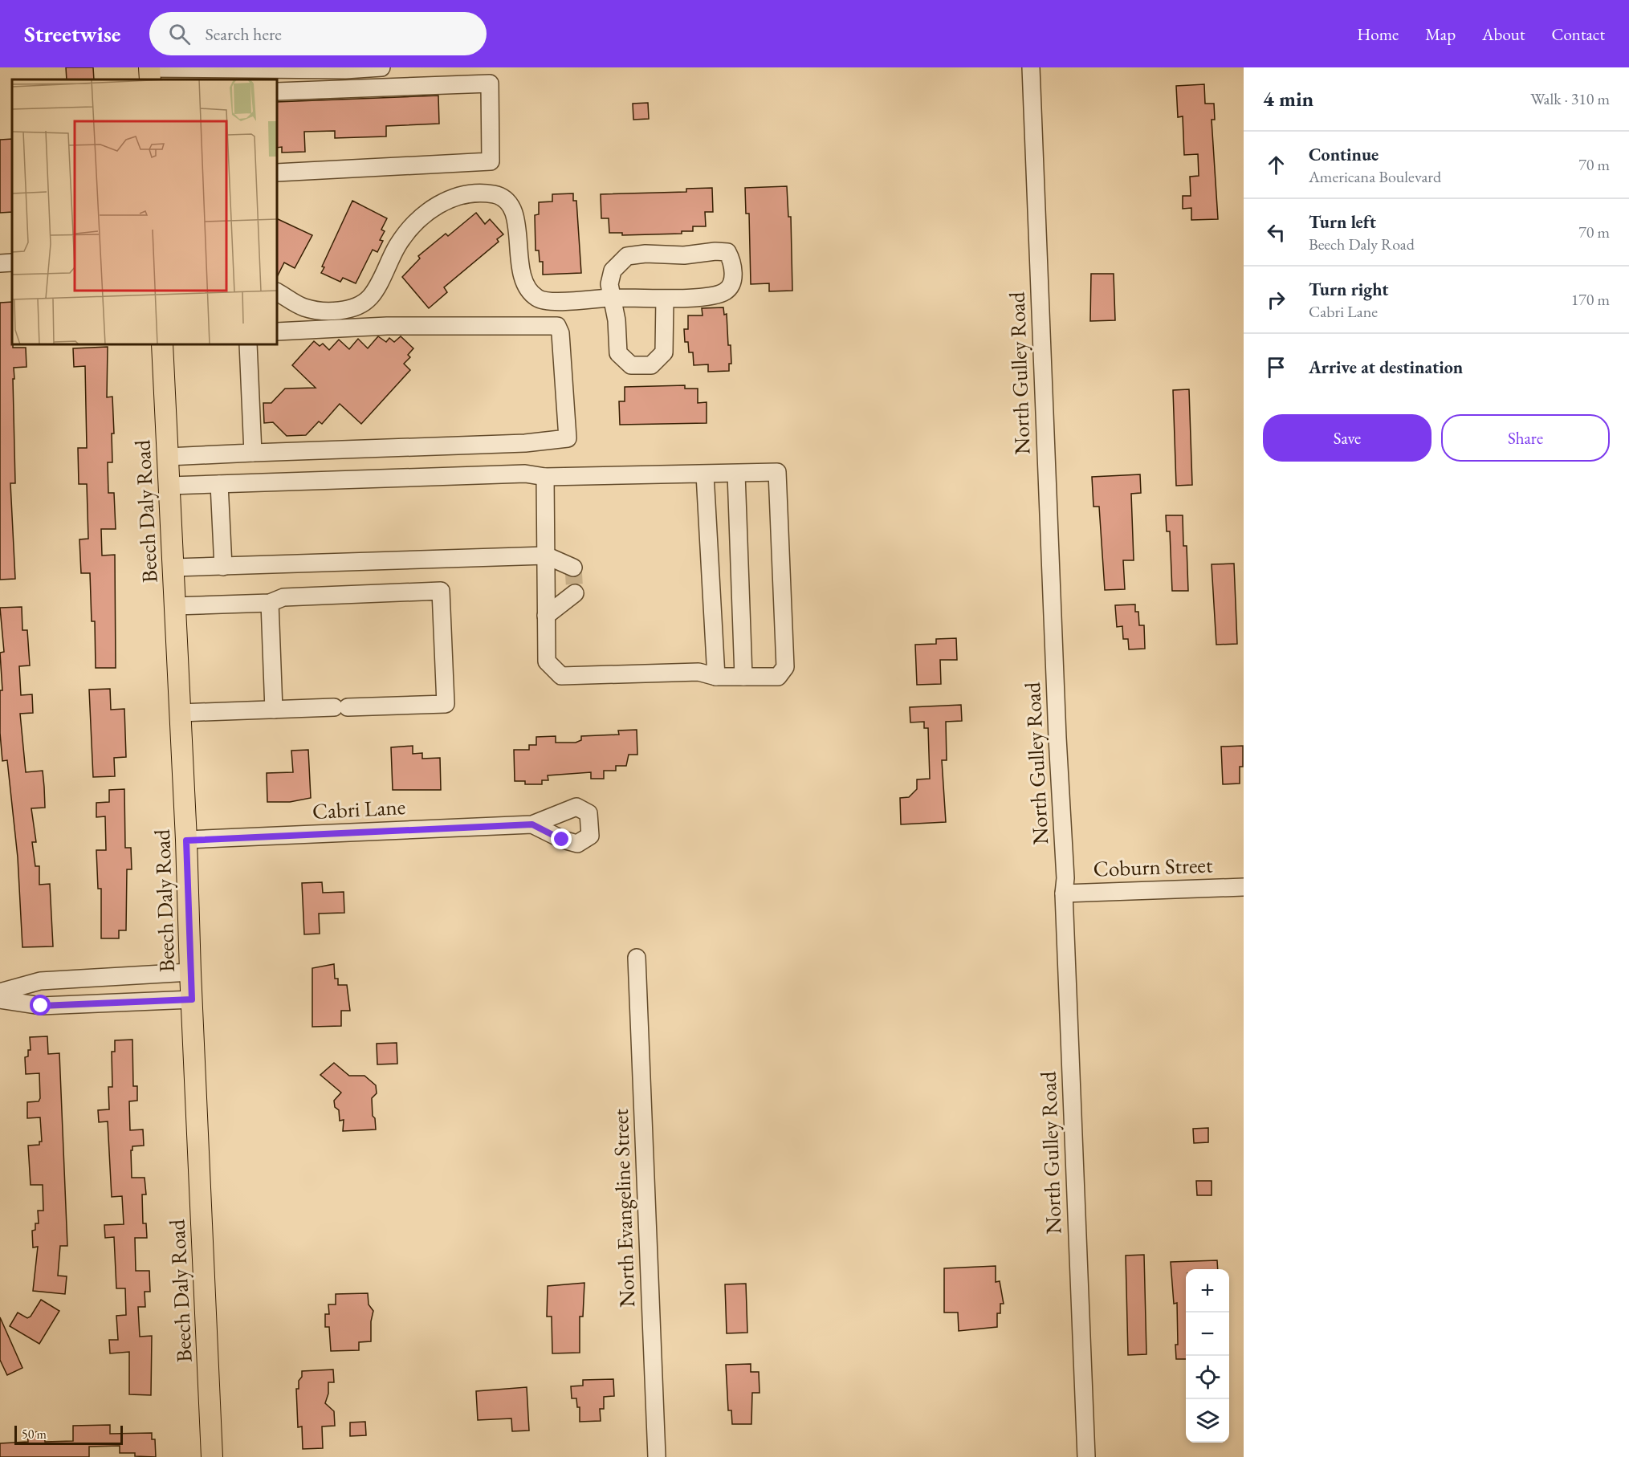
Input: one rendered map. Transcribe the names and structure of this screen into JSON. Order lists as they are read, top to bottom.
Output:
{
  "streets": {
    "main road": ["Beech Daly Road"],
    "street": [
      "North Gulley Road",
      "Cabri Lane",
      "Coburn Street",
      "North Evangeline Street"
    ]
  },
  "crossings": [
    ["North Gulley Road", "Coburn Street"],
    ["Beech Daly Road", "Cabri Lane"]
  ],
  "scale_bar": "50 m",
  "page": {
    "header": "Streetwise",
    "search": "Search here",
    "nav": [
      "Home",
      "Map",
      "About",
      "Contact"
    ],
    "heading": ["4 min", "Walk · 310 m"],
    "list": [
      ["Continue", "Americana Boulevard", "70 m"],
      ["Turn left", "Beech Daly Road", "70 m"],
      ["Turn right", "Cabri Lane", "170 m"],
      "Arrive at destination"
    ],
    "buttons": ["Save", "Share"],
    "map_buttons": ["+", "−"],
    "scale": "50 m"
  }
}
